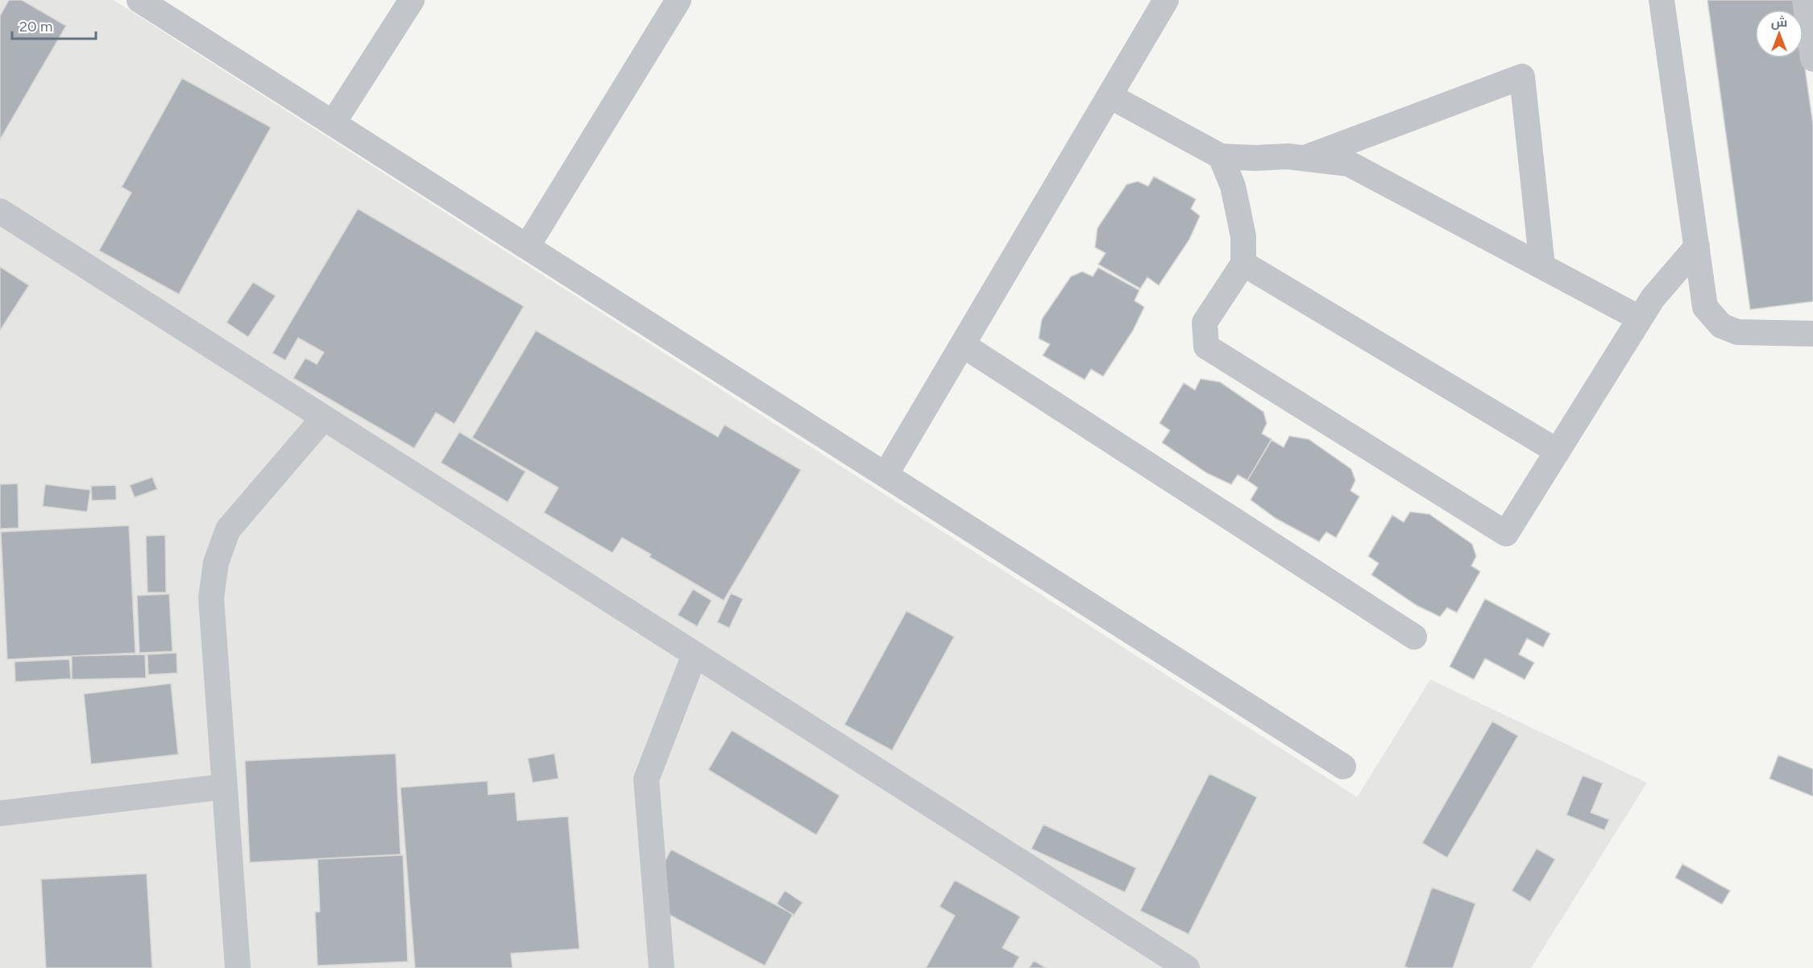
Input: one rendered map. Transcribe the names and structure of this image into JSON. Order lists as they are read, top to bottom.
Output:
{
  "scale_bar": "20 m",
  "north": "top"
}
